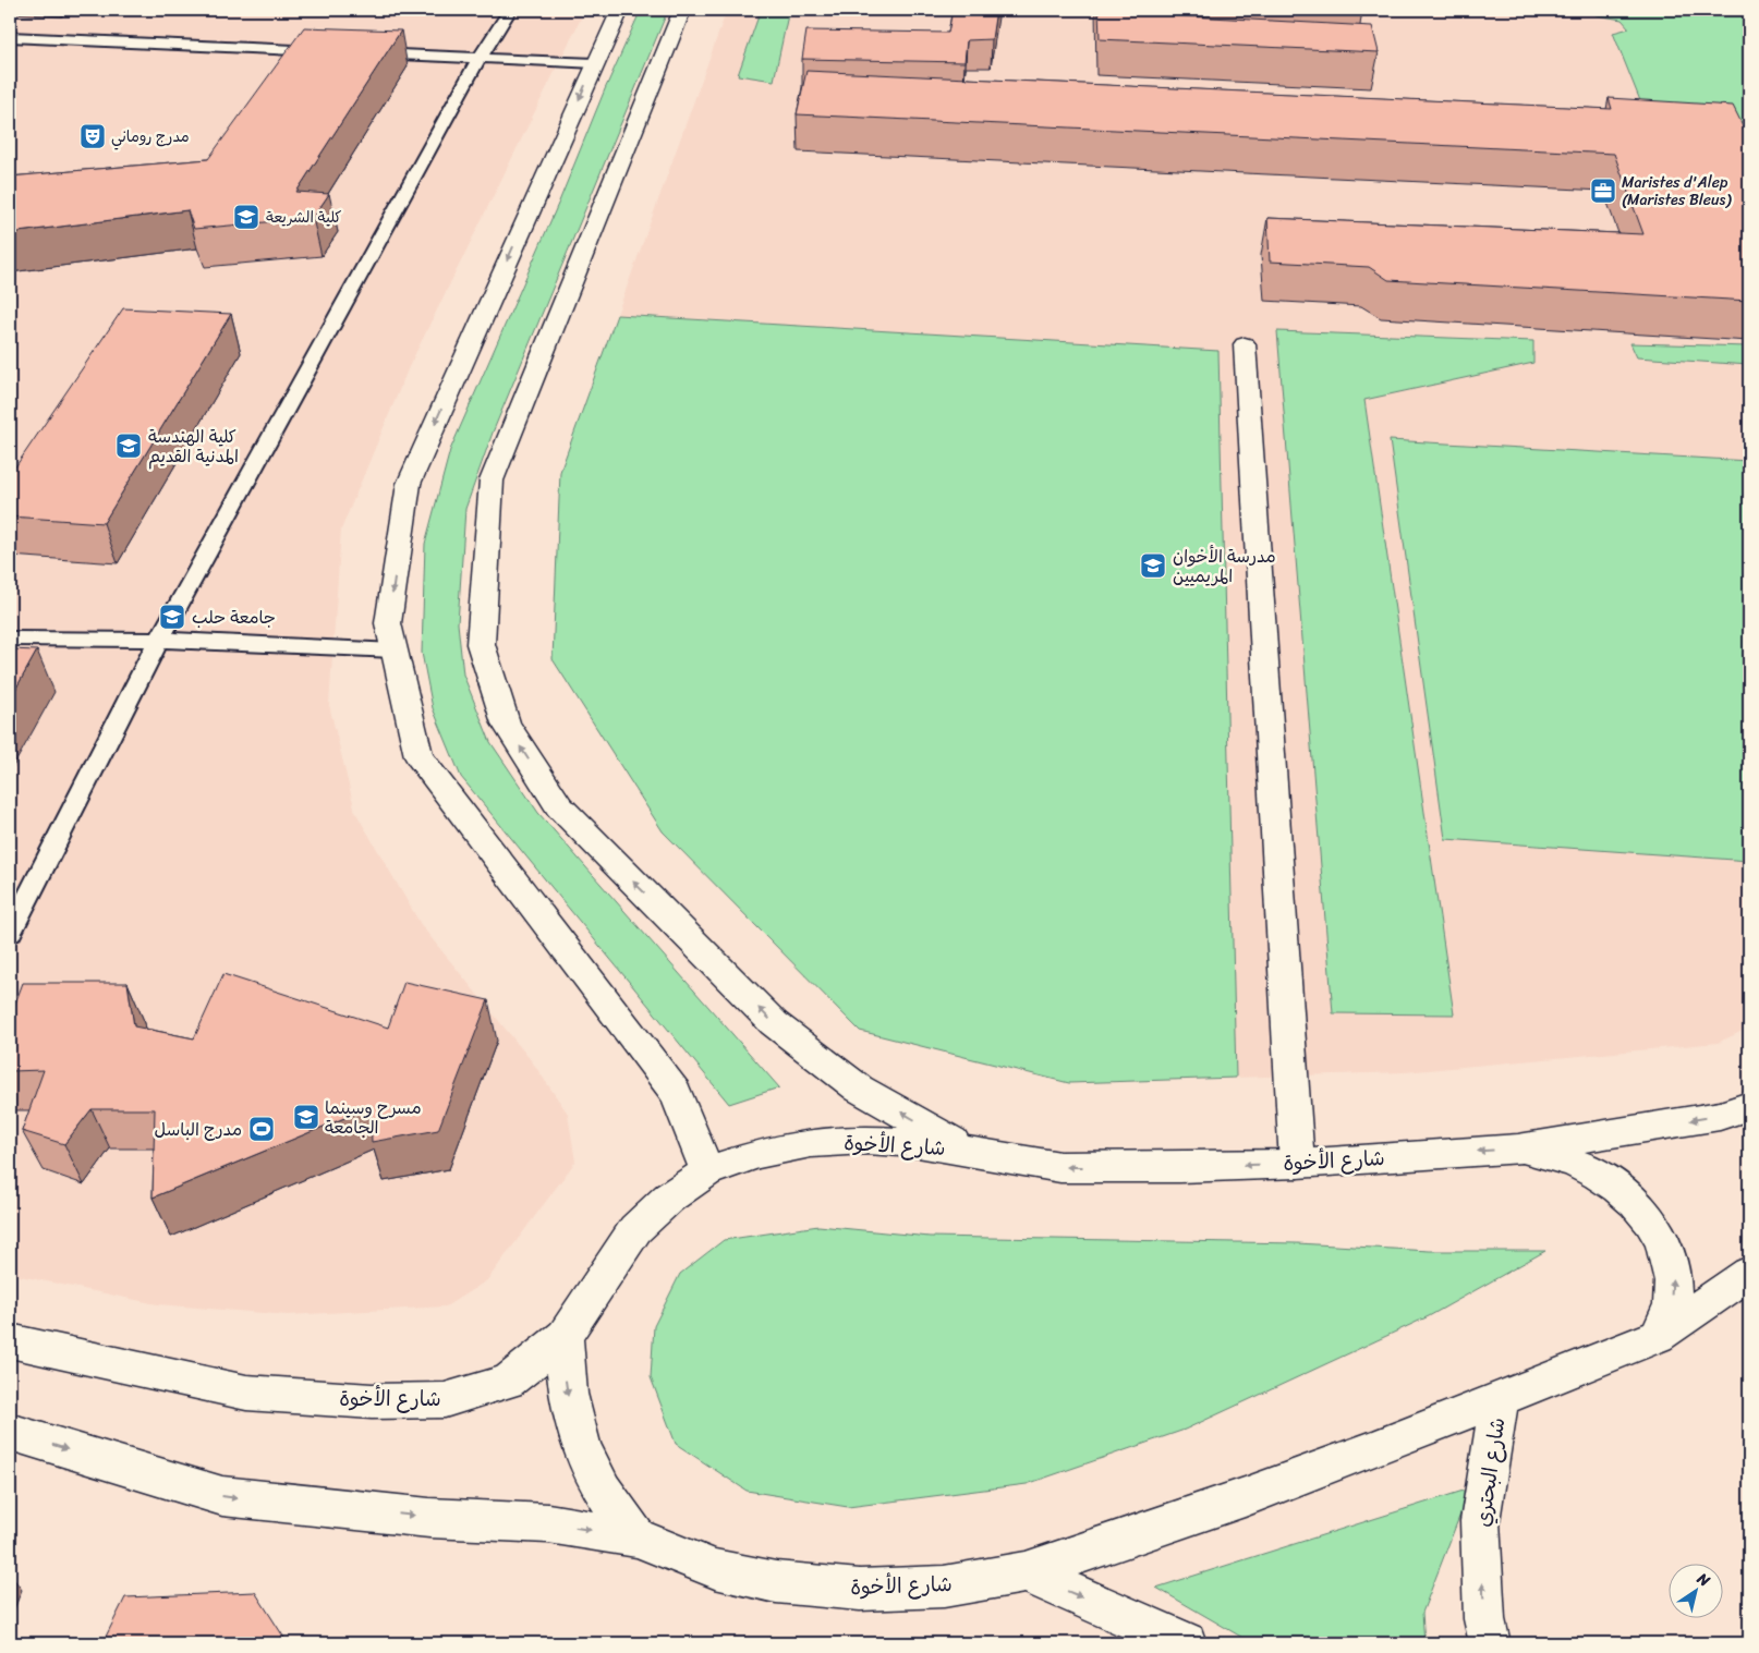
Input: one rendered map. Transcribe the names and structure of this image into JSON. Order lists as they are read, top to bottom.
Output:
{
  "streets": {
    "main road": ["شارع الأخوة", "شارع البحتري"]
  },
  "crossings": [
    ["شارع الأخوة", "شارع البحتري"]
  ],
  "one_way": ["شارع البحتري"],
  "places": {
    "theatre": ["مدرج روماني"],
    "office": ["Maristes d'Alep (Maristes Bleus)"],
    "school or university": [
      "كلية الشريعة",
      "كلية الهندسة المدنية القديم",
      "مدرسة الأخوان المريميين",
      "جامعة حلب",
      "مسرح وسينما الجامعة"
    ],
    "sports": ["مدرج الباسل"]
  },
  "north": "top right"
}
